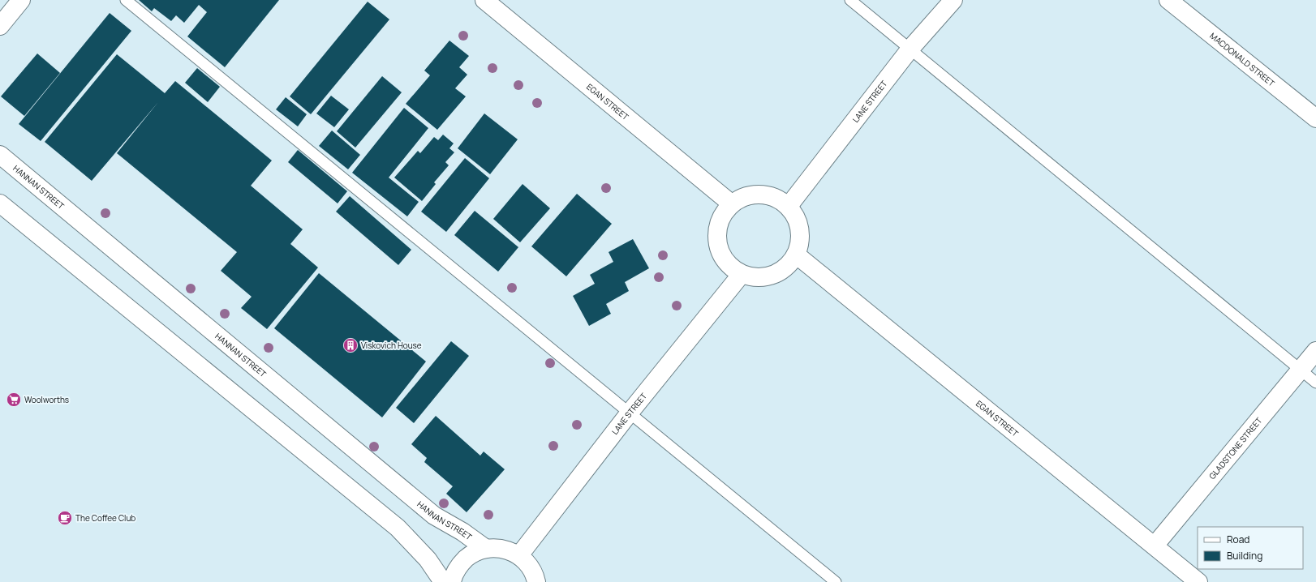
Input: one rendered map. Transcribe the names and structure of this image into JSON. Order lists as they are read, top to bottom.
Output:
{
  "streets": {
    "main road": [
      "MACDONALD STREET",
      "LANE STREET",
      "EGAN STREET",
      "HANNAN STREET",
      "GLADSTONE STREET"
    ]
  },
  "crossings": [
    ["LANE STREET", "EGAN STREET"],
    ["EGAN STREET", "GLADSTONE STREET"]
  ],
  "places": {
    "building": ["Viskovich House"],
    "supermarket": ["Woolworths"],
    "cafe": ["The Coffee Club"]
  },
  "legend": ["Road", "Building"]
}
